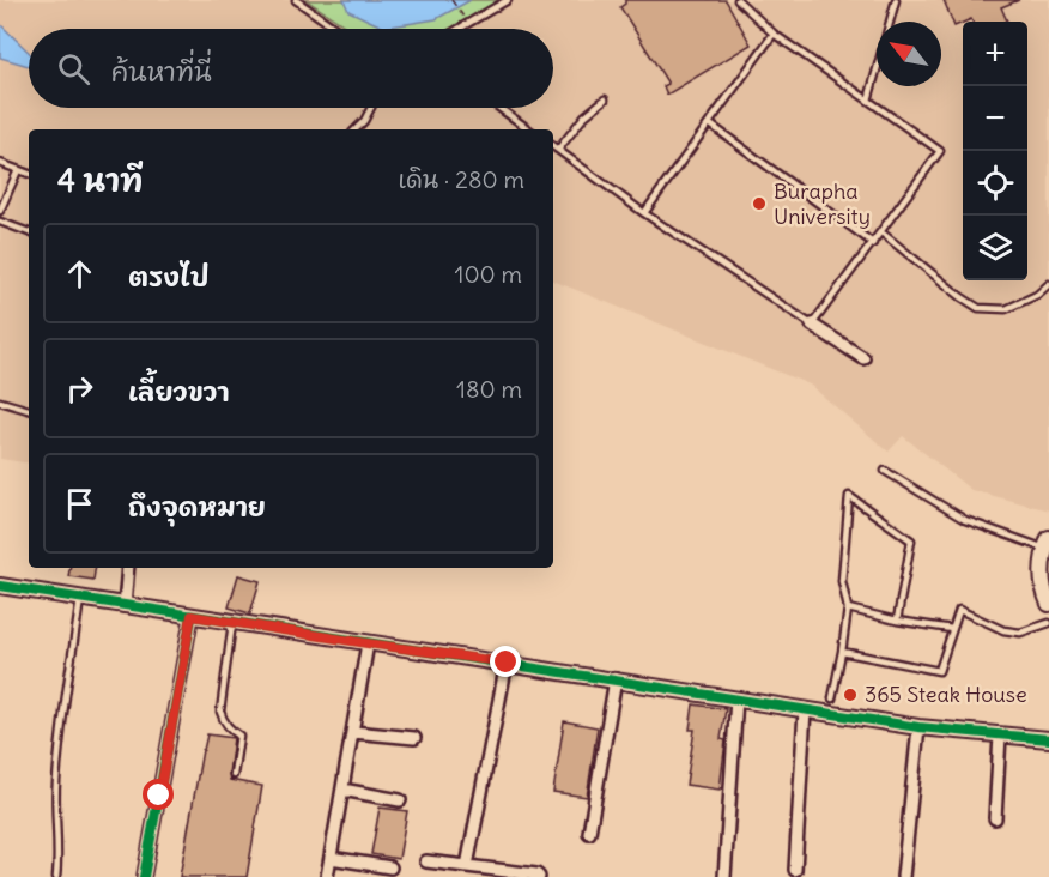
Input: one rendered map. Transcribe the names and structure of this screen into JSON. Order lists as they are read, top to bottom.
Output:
{
  "places": ["Burapha University", "365 Steak House"],
  "north": "top left",
  "page": {
    "map_buttons": ["+", "−"],
    "search": "ค้นหาที่นี่",
    "heading": ["4 นาที", "เดิน · 280 m"],
    "list": [
      ["ตรงไป", "100 m"],
      ["เลี้ยวขวา", "180 m"],
      "ถึงจุดหมาย"
    ]
  }
}
